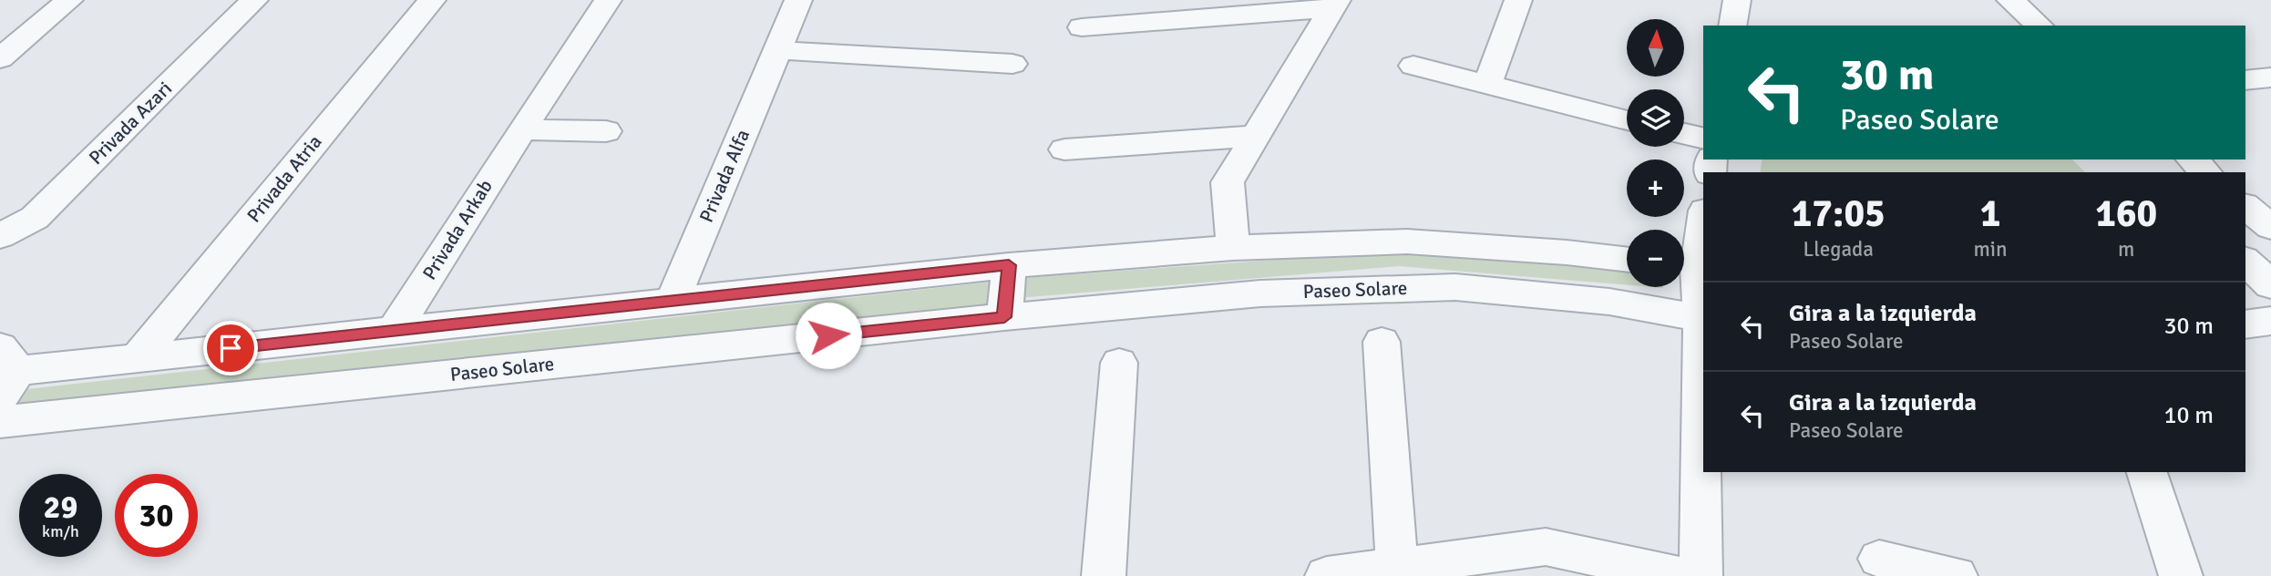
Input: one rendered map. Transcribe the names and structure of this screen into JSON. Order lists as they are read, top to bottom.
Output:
{
  "streets": {
    "street": [
      "Privada Azari",
      "Privada Alfa",
      "Privada Atria",
      "Privada Arkab",
      "Paseo Solare"
    ]
  },
  "north": "top",
  "page": {
    "map_buttons": ["+", "−"],
    "turn": ["30 m", "Paseo Solare"],
    "eta": [
      "17:05",
      "Llegada",
      "1",
      "min",
      "160",
      "m"
    ],
    "list": [
      {
        "name": "Gira a la izquierda",
        "note": "Paseo Solare",
        "value": "30 m"
      },
      {
        "name": "Gira a la izquierda",
        "note": "Paseo Solare",
        "value": "10 m"
      }
    ],
    "speed": "29 km/h",
    "limit": "30"
  }
}
